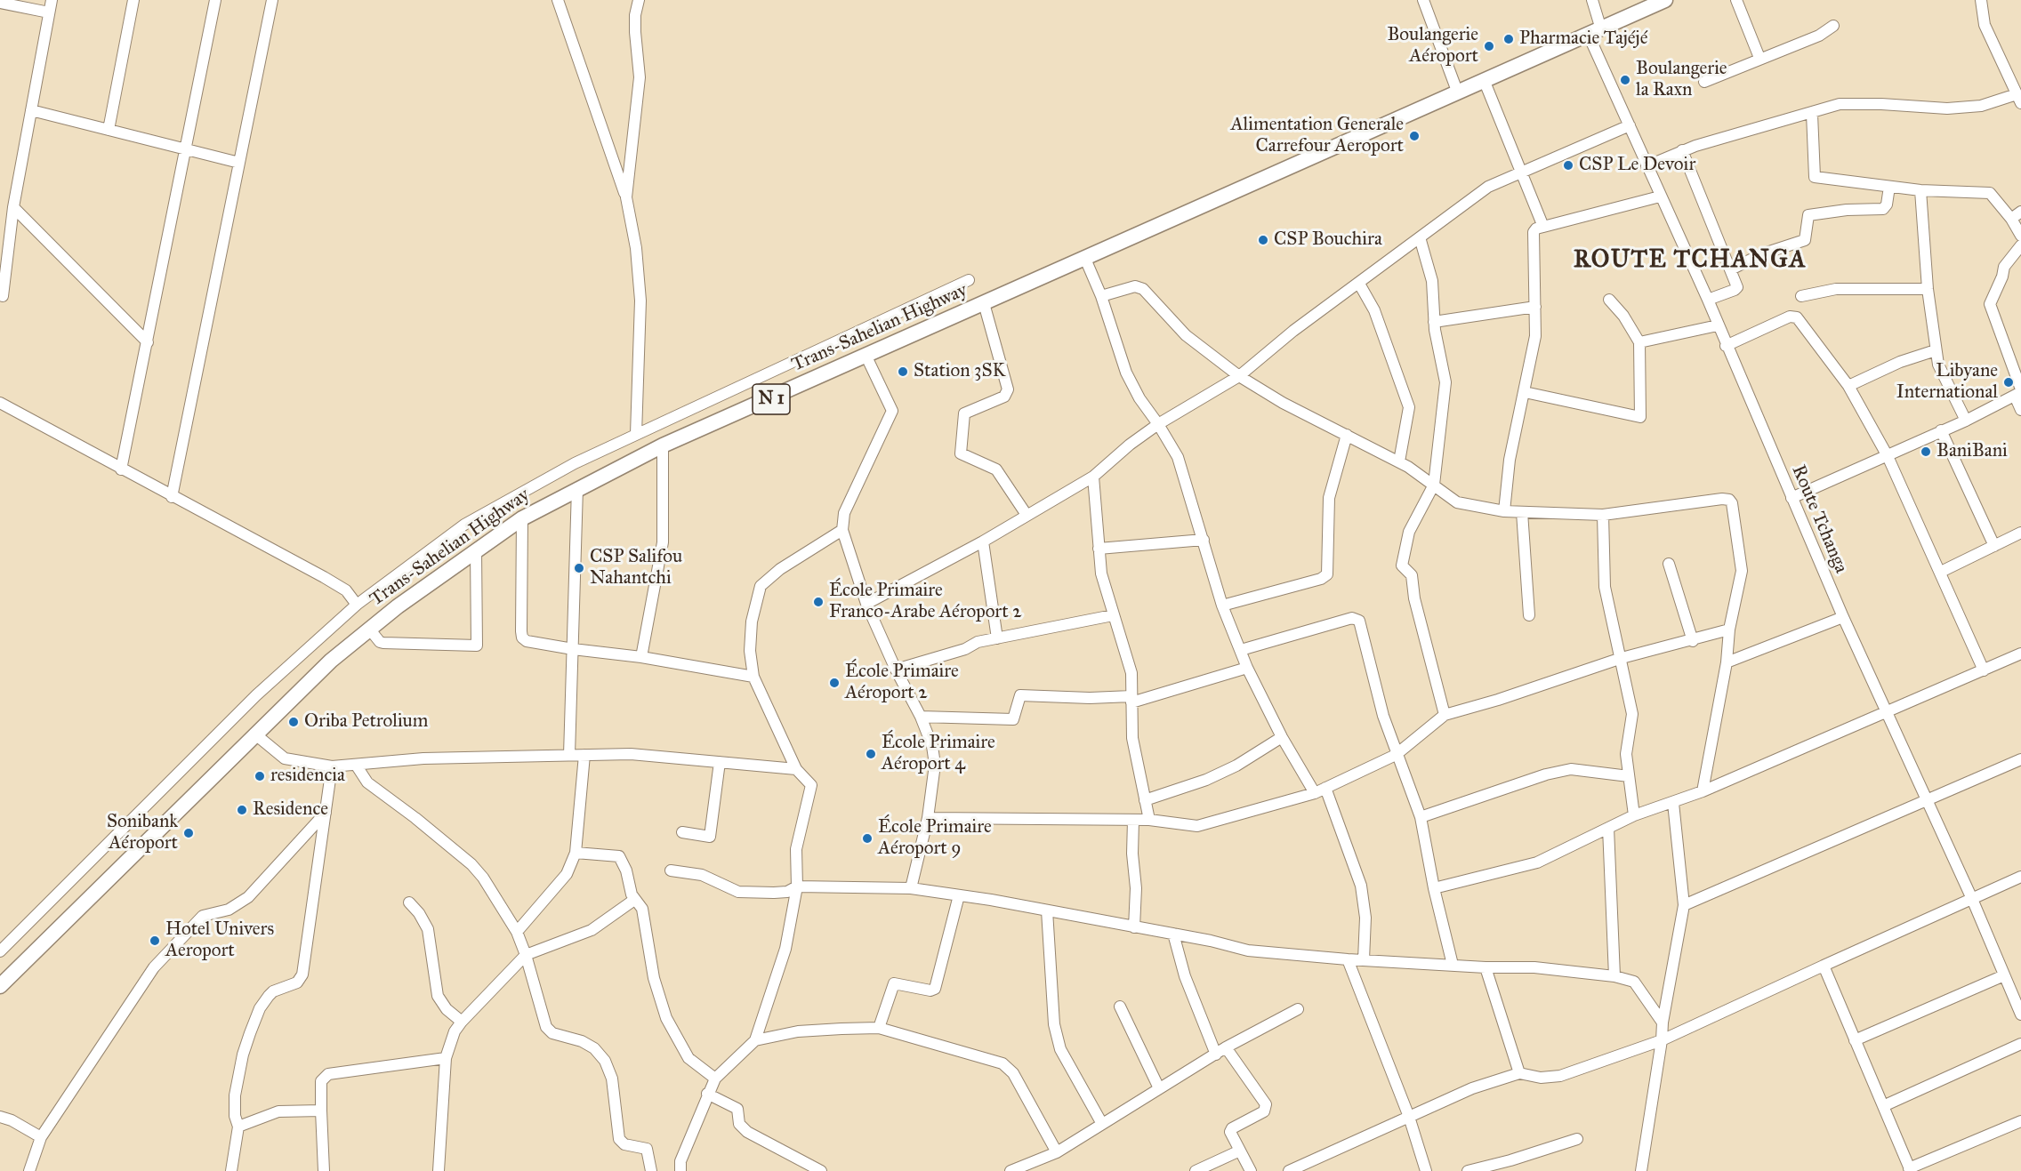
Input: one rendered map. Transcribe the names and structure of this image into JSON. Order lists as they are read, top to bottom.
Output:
{
  "streets": {
    "highway": ["Trans-Sahelian Highway", "N 1"],
    "street": ["Route Tchanga"]
  },
  "crossings": [
    ["Trans-Sahelian Highway", "Route Tchanga"]
  ],
  "districts": ["ROUTE TCHANGA"],
  "places": [
    "Pharmacie Tajéjé",
    "Boulangerie Aéroport",
    "Boulangerie la Raxn",
    "Alimentation Generale Carrefour Aeroport",
    "CSP Le Devoir",
    "CSP Bouchira",
    "Station 3SK",
    "Libyane International",
    "BaniBani",
    "CSP Salifou Nahantchi",
    "École Primaire Franco-Arabe Aéroport 2",
    "École Primaire Aéroport 2",
    "Oriba Petrolium",
    "École Primaire Aéroport 4",
    "residencia",
    "Residence",
    "Sonibank Aéroport",
    "École Primaire Aéroport 9",
    "Hotel Univers Aeroport"
  ]
}
